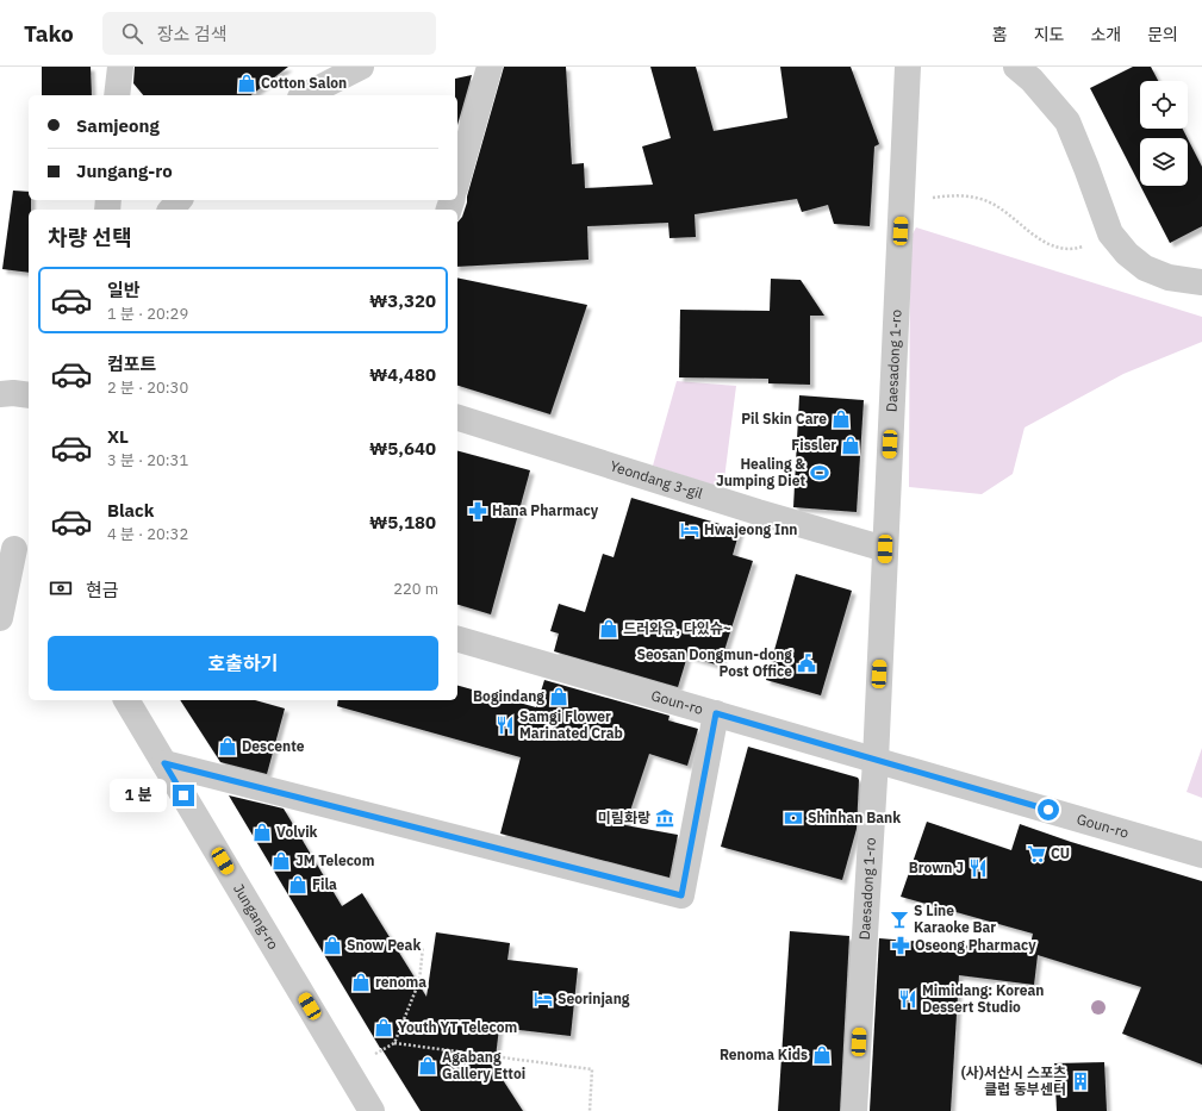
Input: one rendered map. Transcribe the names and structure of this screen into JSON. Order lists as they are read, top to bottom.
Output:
{
  "streets": {
    "street": [
      "Daesadong 1-ro",
      "Yeondang 3-gil",
      "Goun-ro",
      "Jungang-ro"
    ]
  },
  "crossings": [
    ["Daesadong 1-ro", "Yeondang 3-gil"],
    ["Daesadong 1-ro", "Goun-ro"]
  ],
  "places": {
    "shop": [
      "Cotton Salon",
      "Pil Skin Care",
      "Fissler",
      "드러와유, 다있슈~",
      "Bogindang",
      "Descente",
      "Volvik",
      "JM Telecom",
      "Fila",
      "Snow Peak",
      "renoma",
      "Youth YT Telecom",
      "Renoma Kids",
      "Agabang Gallery Ettoi"
    ],
    "sports": ["Healing & Jumping Diet"],
    "pharmacy": ["Hana Pharmacy", "Oseong Pharmacy"],
    "hotel": ["Hwajeong Inn", "Seorinjang"],
    "public building": ["Seosan Dongmun-dong Post Office"],
    "restaurant": ["Samgi Flower Marinated Crab", "Brown J", "Mimidang: Korean Dessert Studio"],
    "museum": ["미림화랑"],
    "bank": ["Shinhan Bank"],
    "supermarket": ["CU"],
    "bar": ["S Line Karaoke Bar"],
    "building": ["(사)서산시 스포츠 클럽 동부센터"]
  },
  "page": {
    "header": "Tako",
    "search": "장소 검색",
    "nav": [
      "홈",
      "지도",
      "소개",
      "문의"
    ],
    "banner": ["Samjeong", "Jungang-ro"],
    "heading": "차량 선택",
    "list": [
      {
        "name": "일반",
        "note": "1 분 · 20:29",
        "value": "₩3,320"
      },
      {
        "name": "컴포트",
        "note": "2 분 · 20:30",
        "value": "₩4,480"
      },
      {
        "name": "XL",
        "note": "3 분 · 20:31",
        "value": "₩5,640"
      },
      {
        "name": "Black",
        "note": "4 분 · 20:32",
        "value": "₩5,180"
      }
    ],
    "pay": ["현금", "220 m"],
    "buttons": "호출하기",
    "bubble": "1 분"
  }
}
